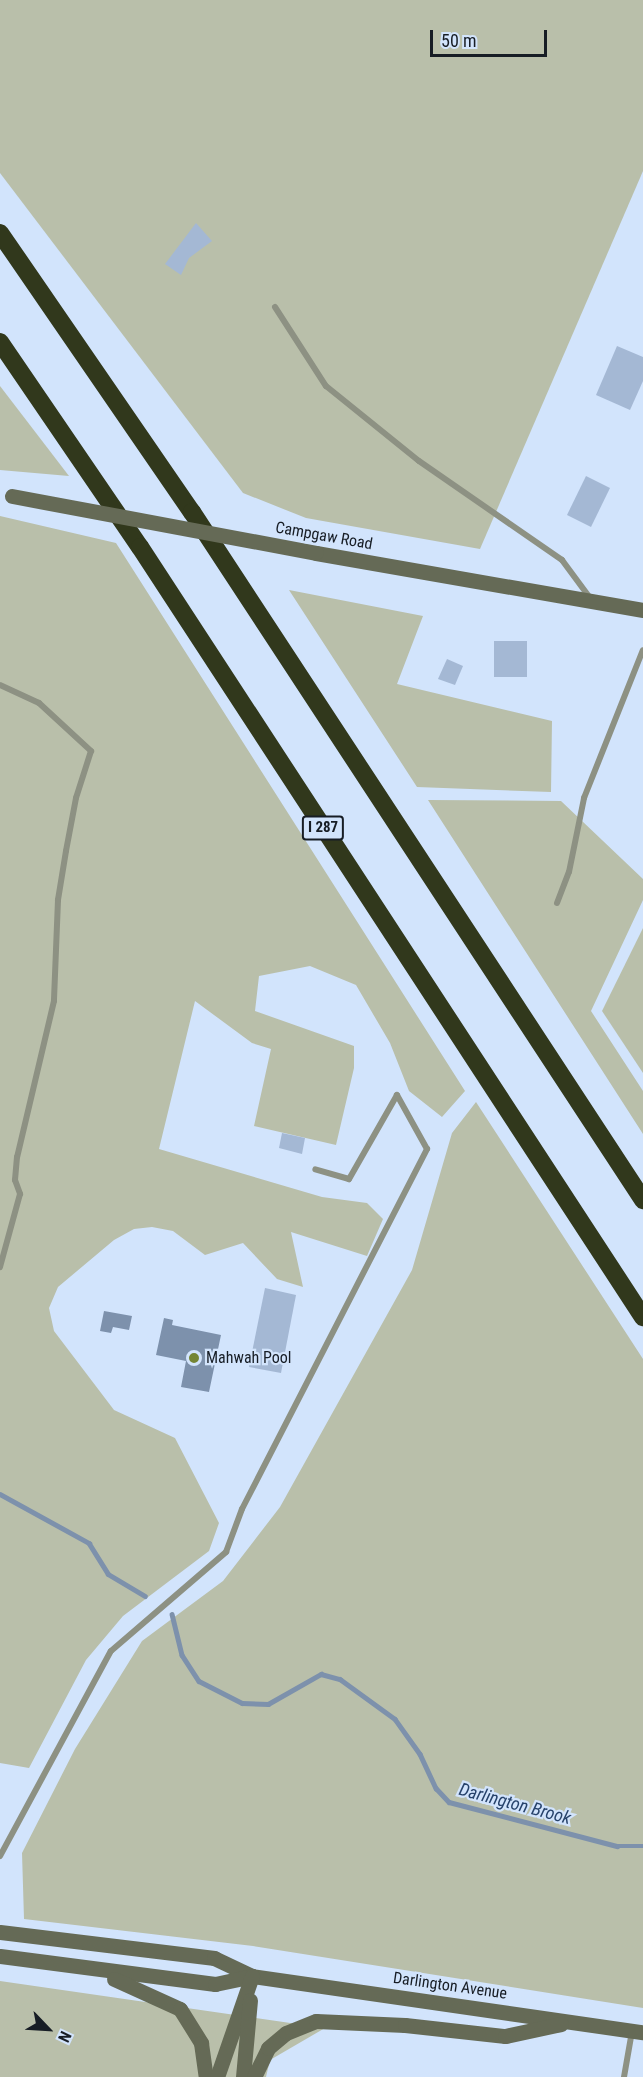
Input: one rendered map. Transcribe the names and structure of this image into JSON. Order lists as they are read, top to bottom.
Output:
{
  "streets": {
    "highway": ["I 287"],
    "main road": ["Campgaw Road", "Darlington Avenue"]
  },
  "water": ["Darlington Brook"],
  "places": ["Mahwah Pool"],
  "scale_bar": "50 m",
  "north": "bottom right"
}
